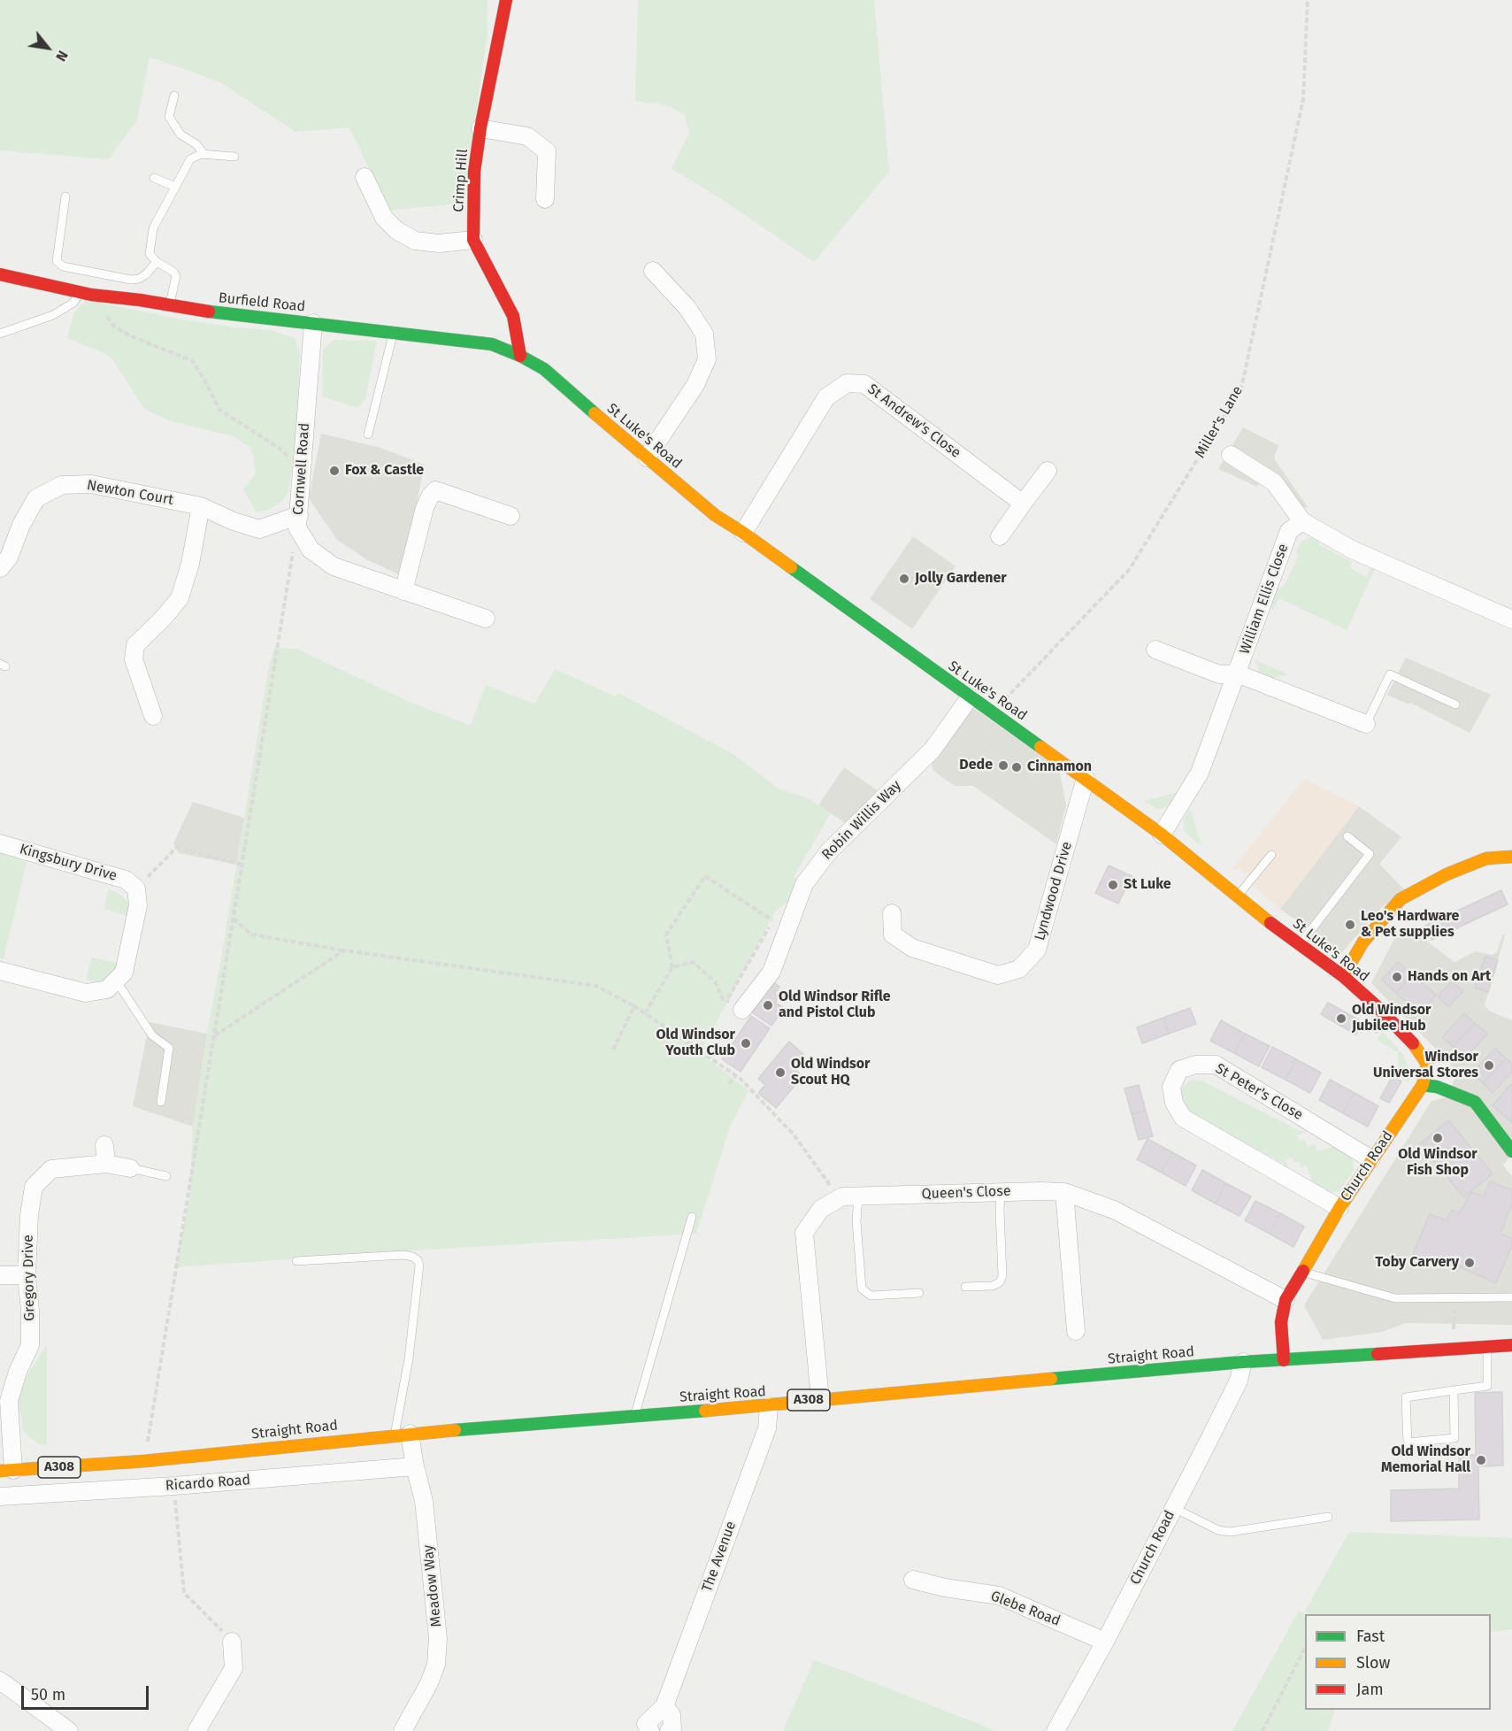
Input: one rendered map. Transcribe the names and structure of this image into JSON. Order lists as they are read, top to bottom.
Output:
{
  "streets": {
    "main road": [
      "Crimp Hill",
      "Burfield Road",
      "St Luke's Road",
      "Church Road",
      "Straight Road",
      "A308"
    ],
    "street": [
      "St Andrew's Close",
      "Cornwell Road",
      "Newton Court",
      "William Ellis Close",
      "Robin Willis Way",
      "Kingsbury Drive",
      "Lyndwood Drive",
      "St Peter's Close",
      "Queen's Close",
      "Gregory Drive",
      "Ricardo Road",
      "The Avenue",
      "Meadow Way",
      "Glebe Road"
    ],
    "path": ["Miller's Lane"]
  },
  "crossings": [
    ["Crimp Hill", "Burfield Road"],
    ["Crimp Hill", "St Luke's Road"],
    ["Burfield Road", "St Luke's Road"],
    ["Burfield Road", "Cornwell Road"],
    ["St Andrew's Close", "St Luke's Road"],
    ["Miller's Lane", "St Luke's Road"],
    ["St Luke's Road", "William Ellis Close"],
    ["St Luke's Road", "Robin Willis Way"],
    ["St Luke's Road", "Lyndwood Drive"],
    ["St Luke's Road", "Church Road"],
    ["Cornwell Road", "Newton Court"],
    ["St Peter's Close", "Church Road"],
    ["Church Road", "Queen's Close"],
    ["Church Road", "Straight Road"],
    ["Church Road", "Glebe Road"],
    ["Queen's Close", "Straight Road"],
    ["Gregory Drive", "Straight Road"],
    ["Straight Road", "The Avenue"],
    ["Straight Road", "Meadow Way"],
    ["Ricardo Road", "Meadow Way"]
  ],
  "places": [
    "Fox & Castle",
    "Jolly Gardener",
    "Dede",
    "Cinnamon",
    "St Luke",
    "Leo's Hardware & Pet supplies",
    "Hands on Art",
    "Old Windsor Rifle and Pistol Club",
    "Old Windsor Jubilee Hub",
    "Old Windsor Youth Club",
    "Windsor Universal Stores",
    "Old Windsor Scout HQ",
    "Old Windsor Fish Shop",
    "Toby Carvery",
    "Old Windsor Memorial Hall"
  ],
  "legend": ["Fast", "Slow", "Jam"],
  "scale_bar": "50 m",
  "north": "bottom right"
}
